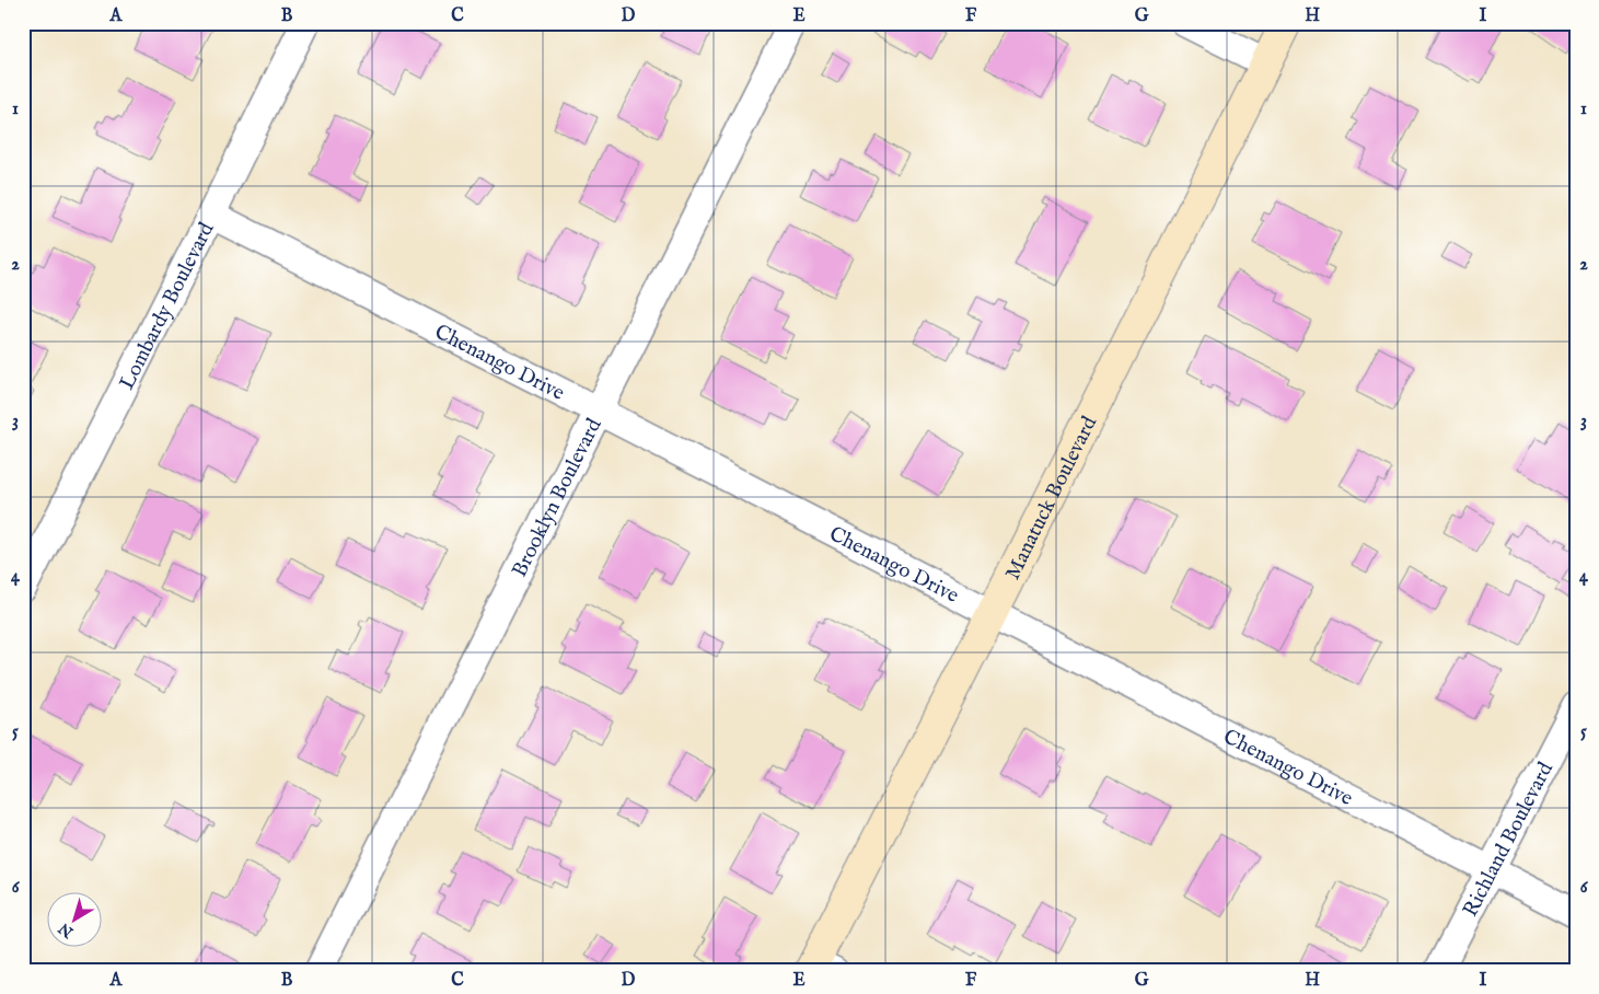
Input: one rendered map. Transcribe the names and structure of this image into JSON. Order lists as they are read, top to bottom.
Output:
{
  "streets": {
    "street": [
      "Lombardy Boulevard",
      "Chenango Drive",
      "Brooklyn Boulevard",
      "Manatuck Boulevard",
      "Richland Boulevard"
    ]
  },
  "crossings": [
    ["Lombardy Boulevard", "Chenango Drive"],
    ["Chenango Drive", "Brooklyn Boulevard"],
    ["Chenango Drive", "Manatuck Boulevard"],
    ["Chenango Drive", "Richland Boulevard"]
  ],
  "north": "bottom left",
  "grid": {
    "columns": [
      "A",
      "B",
      "C",
      "D",
      "E",
      "F",
      "G",
      "H",
      "I"
    ],
    "rows": [
      "1",
      "2",
      "3",
      "4",
      "5",
      "6"
    ]
  }
}
